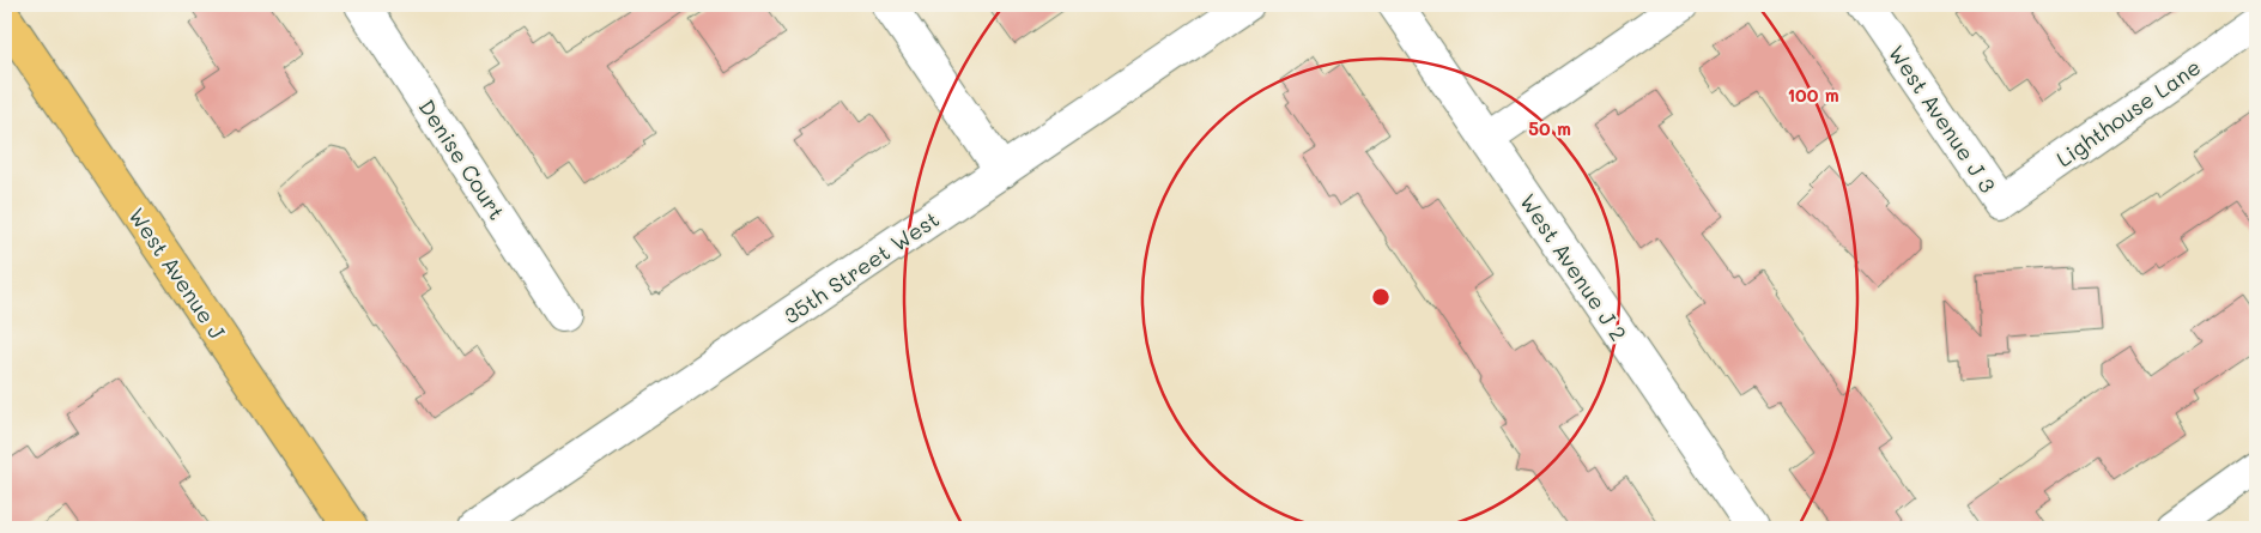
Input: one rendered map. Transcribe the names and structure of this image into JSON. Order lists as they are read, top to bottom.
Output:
{
  "streets": {
    "main road": ["West Avenue J"],
    "street": [
      "Lighthouse Lane",
      "West Avenue J 3",
      "Denise Court",
      "35th Street West",
      "West Avenue J 2"
    ]
  },
  "crossings": [
    ["Lighthouse Lane", "West Avenue J 3"]
  ],
  "rings": ["100 m", "50 m"]
}
